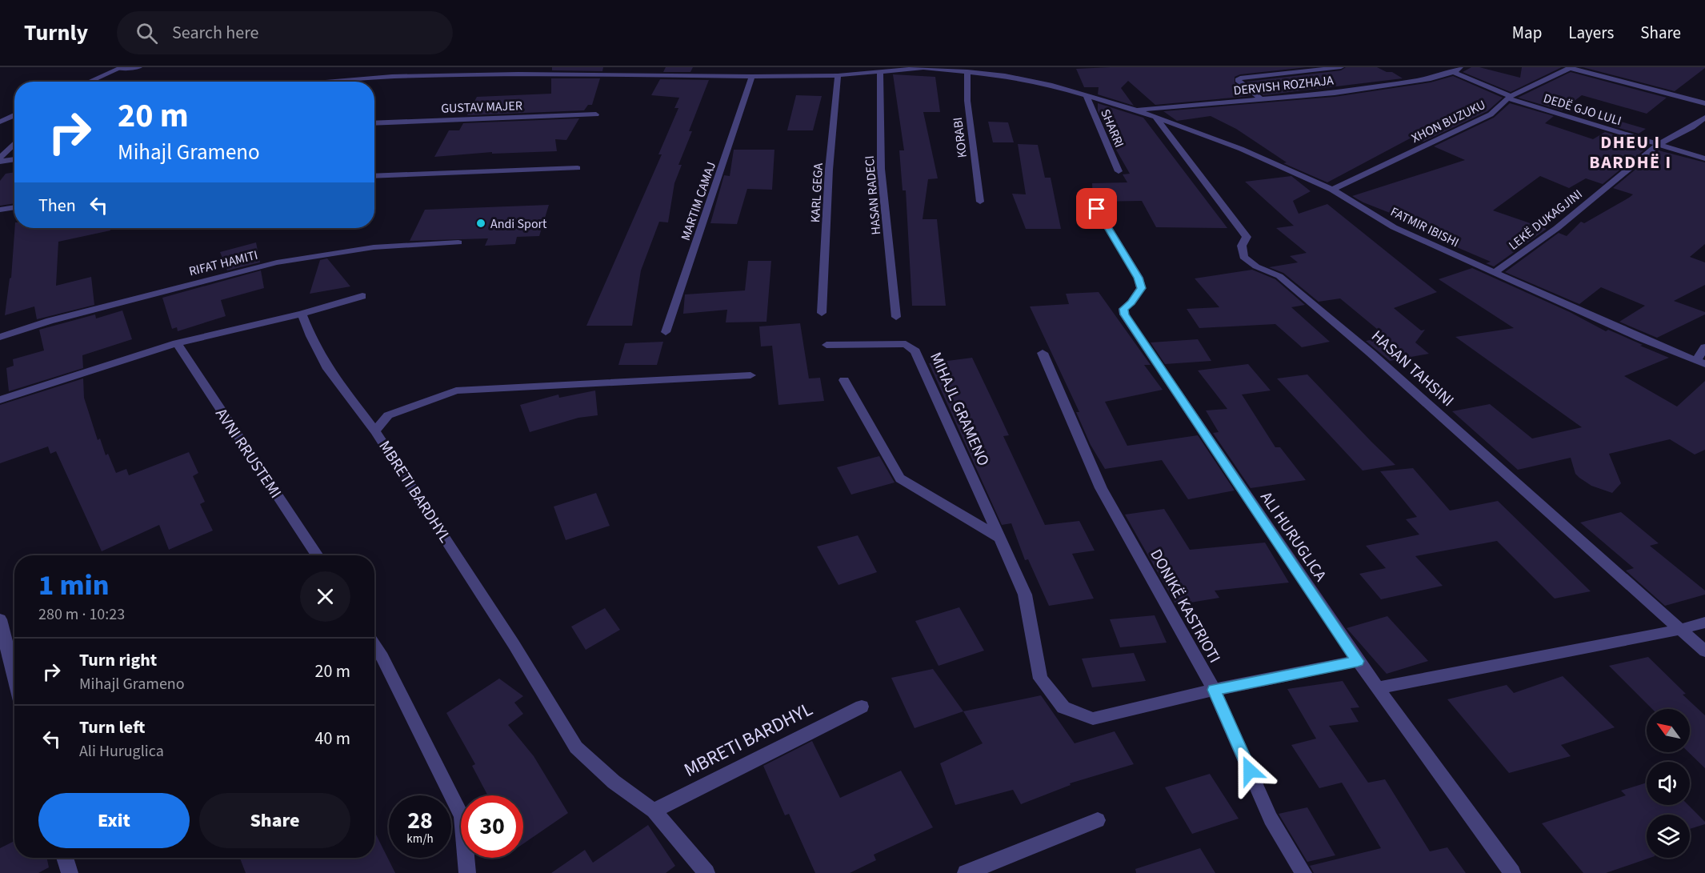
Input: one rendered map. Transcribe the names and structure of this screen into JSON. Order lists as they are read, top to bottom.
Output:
{
  "streets": {
    "street": [
      "DERVISH ROZHAJA",
      "GUSTAV MAJER",
      "DEDË GJO LULI",
      "XHON BUZUKU",
      "SHARRI",
      "KORABI",
      "KARL GEGA",
      "HASAN RADECI",
      "MARTIM CAMAJ",
      "LEKË DUKAGJINI",
      "FATMIR IBISHI",
      "RIFAT HAMITI",
      "HASAN TAHSINI",
      "MIHAJL GRAMENO",
      "AVNI RRUSTEMI",
      "MBRETI BARDHYL",
      "ALI HURUGLICA",
      "DONIKË KASTRIOTI"
    ]
  },
  "crossings": [
    ["DERVISH ROZHAJA", "DEDË GJO LULI"],
    ["DERVISH ROZHAJA", "FATMIR IBISHI"],
    ["DEDË GJO LULI", "XHON BUZUKU"],
    ["DEDË GJO LULI", "LEKË DUKAGJINI"],
    ["XHON BUZUKU", "FATMIR IBISHI"],
    ["SHARRI", "FATMIR IBISHI"],
    ["KORABI", "FATMIR IBISHI"],
    ["KARL GEGA", "FATMIR IBISHI"],
    ["HASAN RADECI", "FATMIR IBISHI"],
    ["MARTIM CAMAJ", "FATMIR IBISHI"],
    ["LEKË DUKAGJINI", "FATMIR IBISHI"],
    ["FATMIR IBISHI", "HASAN TAHSINI"],
    ["MIHAJL GRAMENO", "ALI HURUGLICA"],
    ["MIHAJL GRAMENO", "DONIKË KASTRIOTI"]
  ],
  "districts": ["DHEU I BARDHË I"],
  "places": ["Andi Sport"],
  "north": "top left",
  "page": {
    "header": "Turnly",
    "search": "Search here",
    "nav": ["Map", "Layers", "Share"],
    "turn": ["20 m", "Mihajl Grameno"],
    "then": "Then",
    "heading": ["1 min", "280 m · 10:23"],
    "list": [
      {
        "name": "Turn right",
        "note": "Mihajl Grameno",
        "value": "20 m"
      },
      {
        "name": "Turn left",
        "note": "Ali Huruglica",
        "value": "40 m"
      }
    ],
    "buttons": ["Exit", "Share"],
    "speed": "28 km/h",
    "limit": "30"
  }
}
